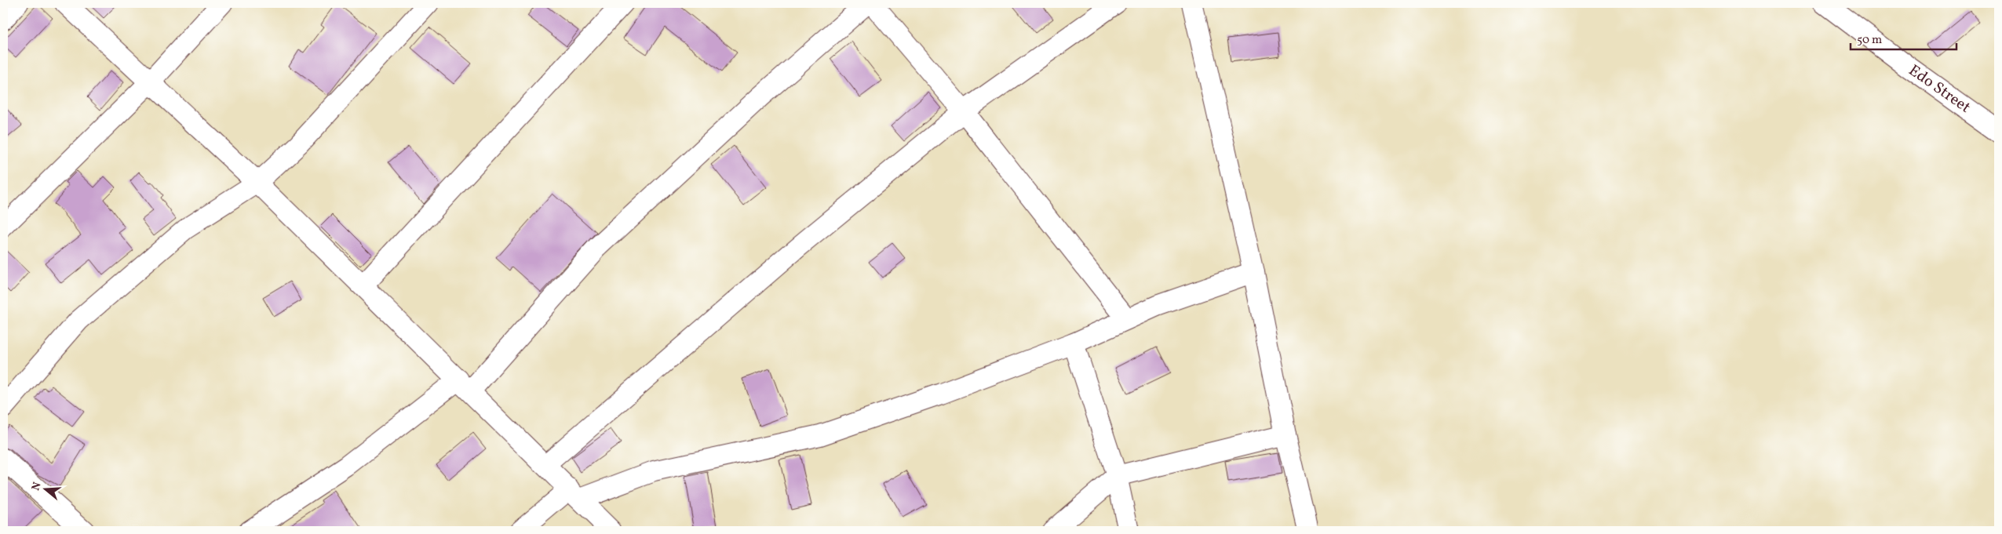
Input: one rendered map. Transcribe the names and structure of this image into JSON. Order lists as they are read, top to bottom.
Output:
{
  "streets": {
    "street": ["Edo Street"]
  },
  "scale_bar": "50 m",
  "north": "left"
}
